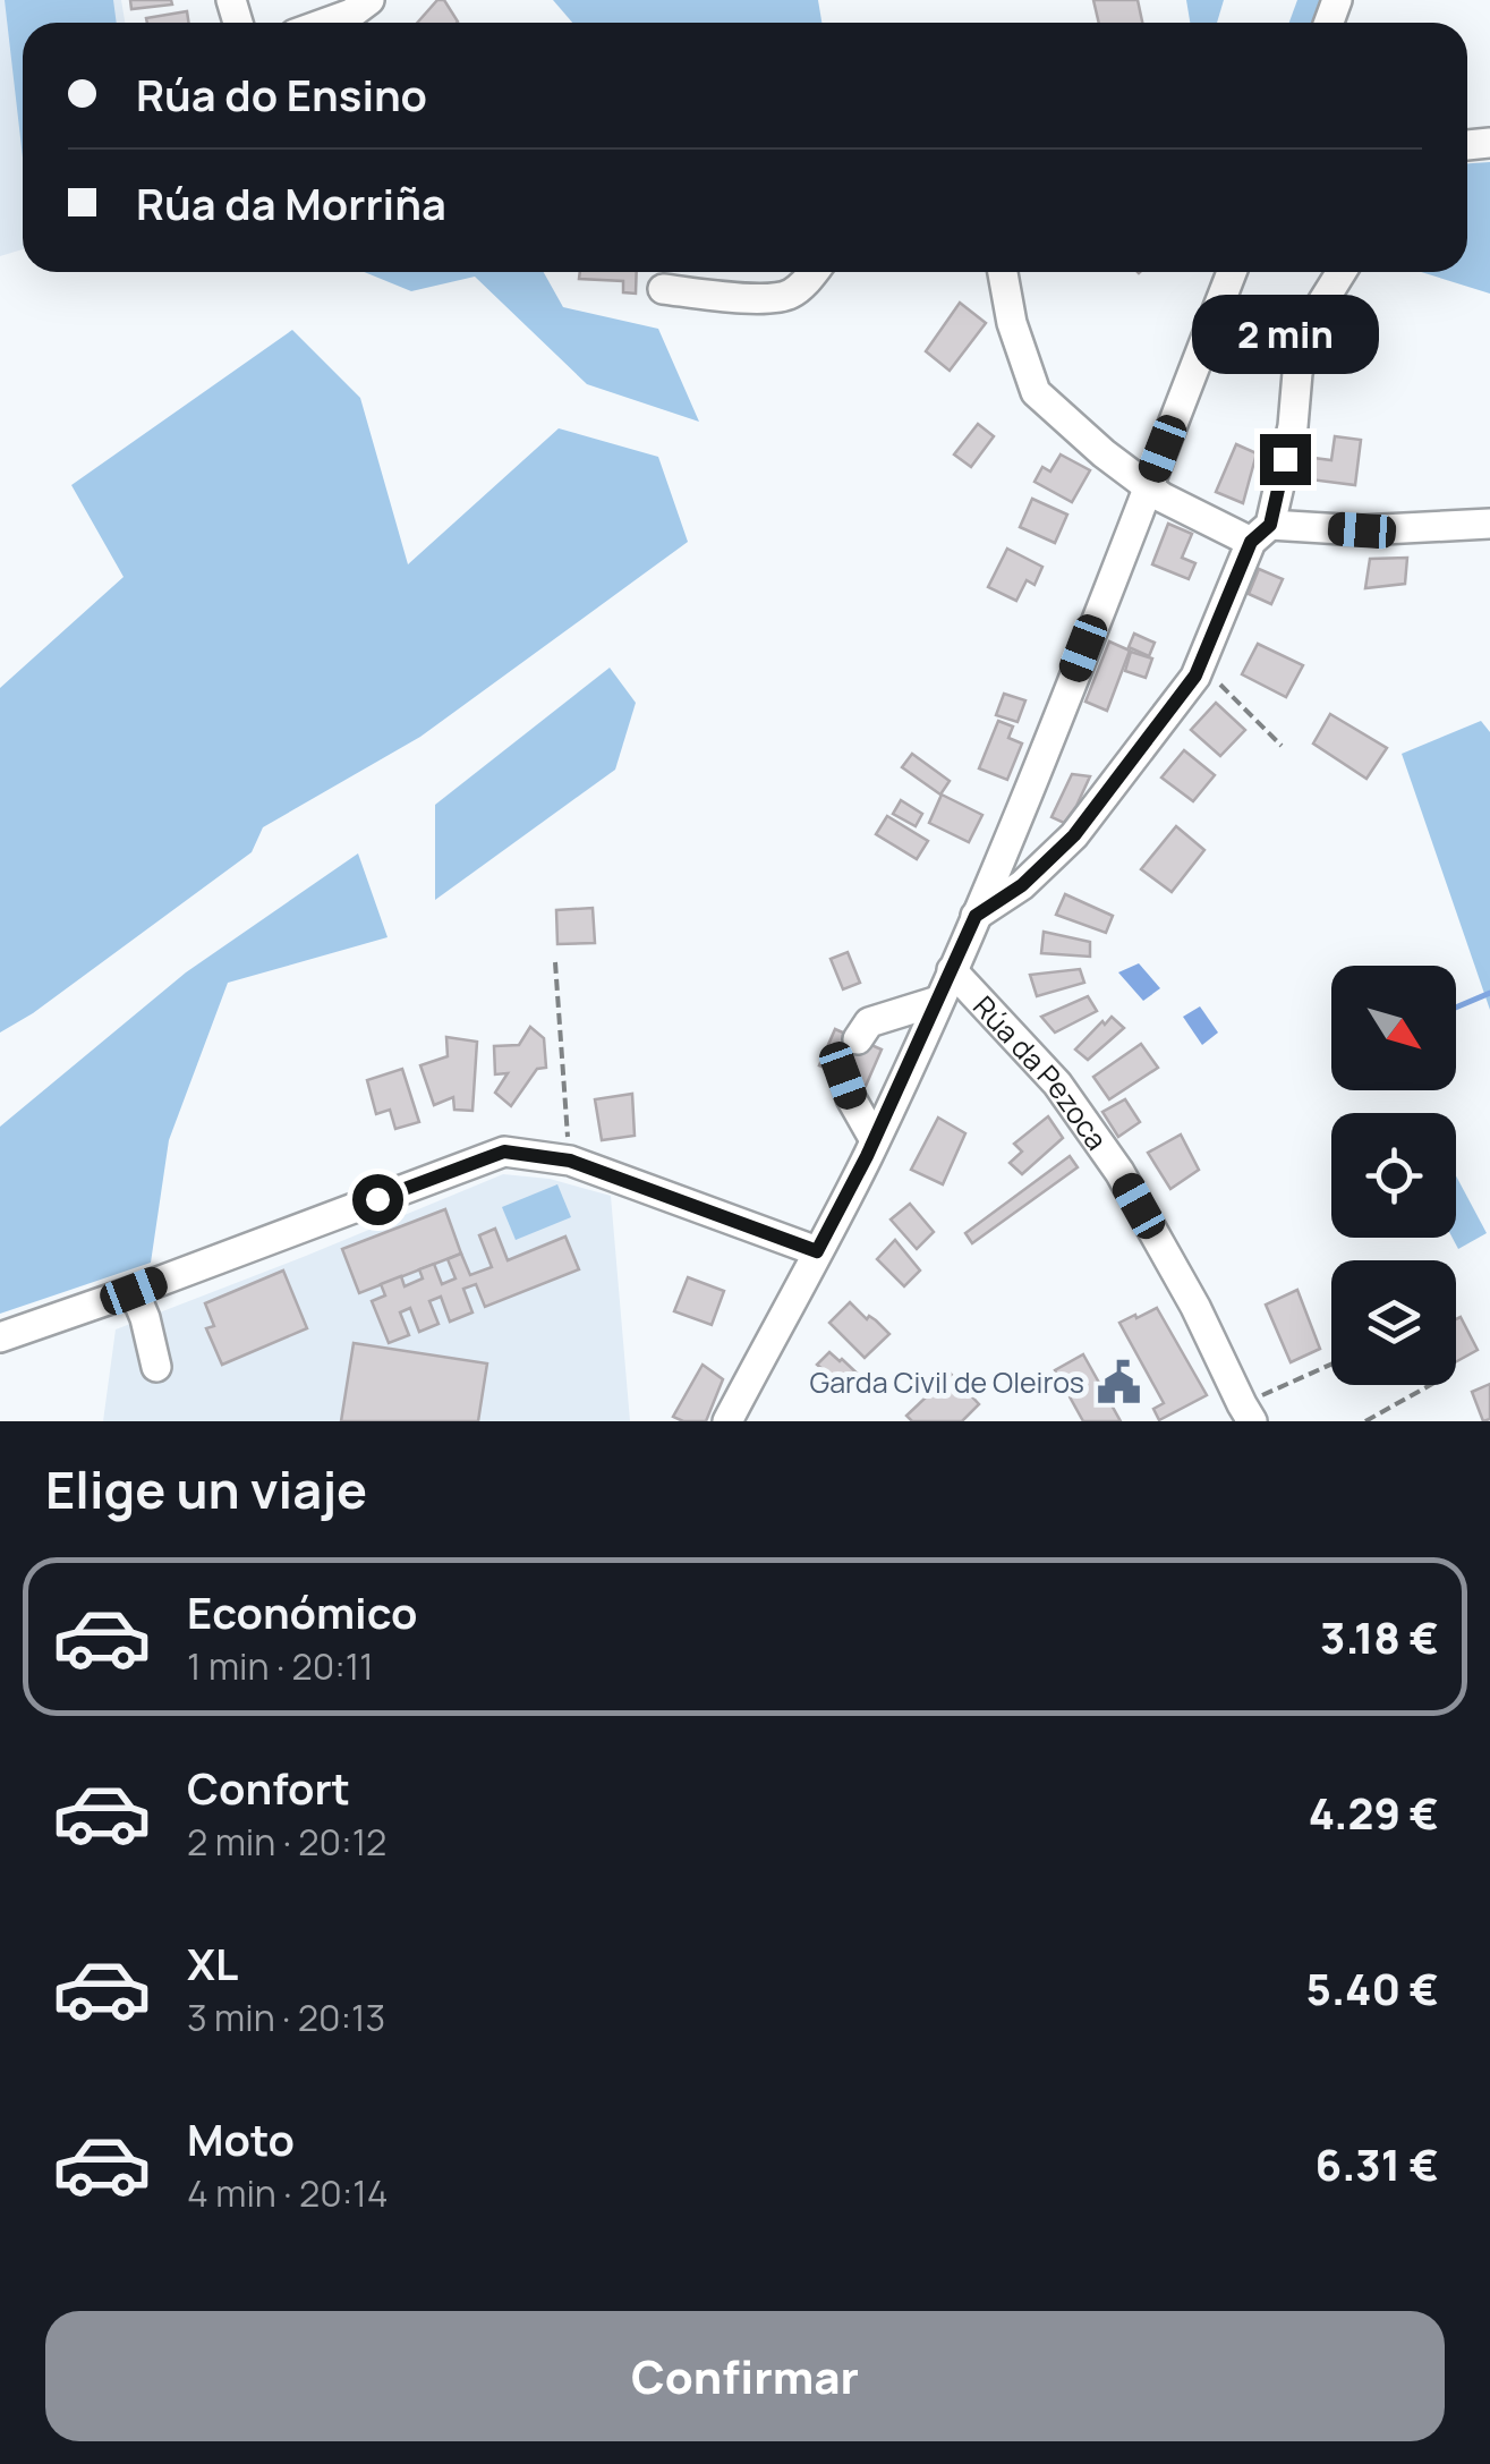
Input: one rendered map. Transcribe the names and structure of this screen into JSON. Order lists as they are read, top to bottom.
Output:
{
  "streets": {
    "street": ["Rúa da Pezoca"]
  },
  "places": {
    "public building": ["Garda Civil de Oleiros"]
  },
  "north": "bottom right",
  "page": {
    "banner": ["Rúa do Ensino", "Rúa da Morriña"],
    "bubble": "2 min",
    "heading": "Elige un viaje",
    "list": [
      {
        "name": "Económico",
        "note": "1 min · 20:11",
        "value": "3.18 €"
      },
      {
        "name": "Confort",
        "note": "2 min · 20:12",
        "value": "4.29 €"
      },
      {
        "name": "XL",
        "note": "3 min · 20:13",
        "value": "5.40 €"
      },
      {
        "name": "Moto",
        "note": "4 min · 20:14",
        "value": "6.31 €"
      }
    ],
    "buttons": "Confirmar"
  }
}
